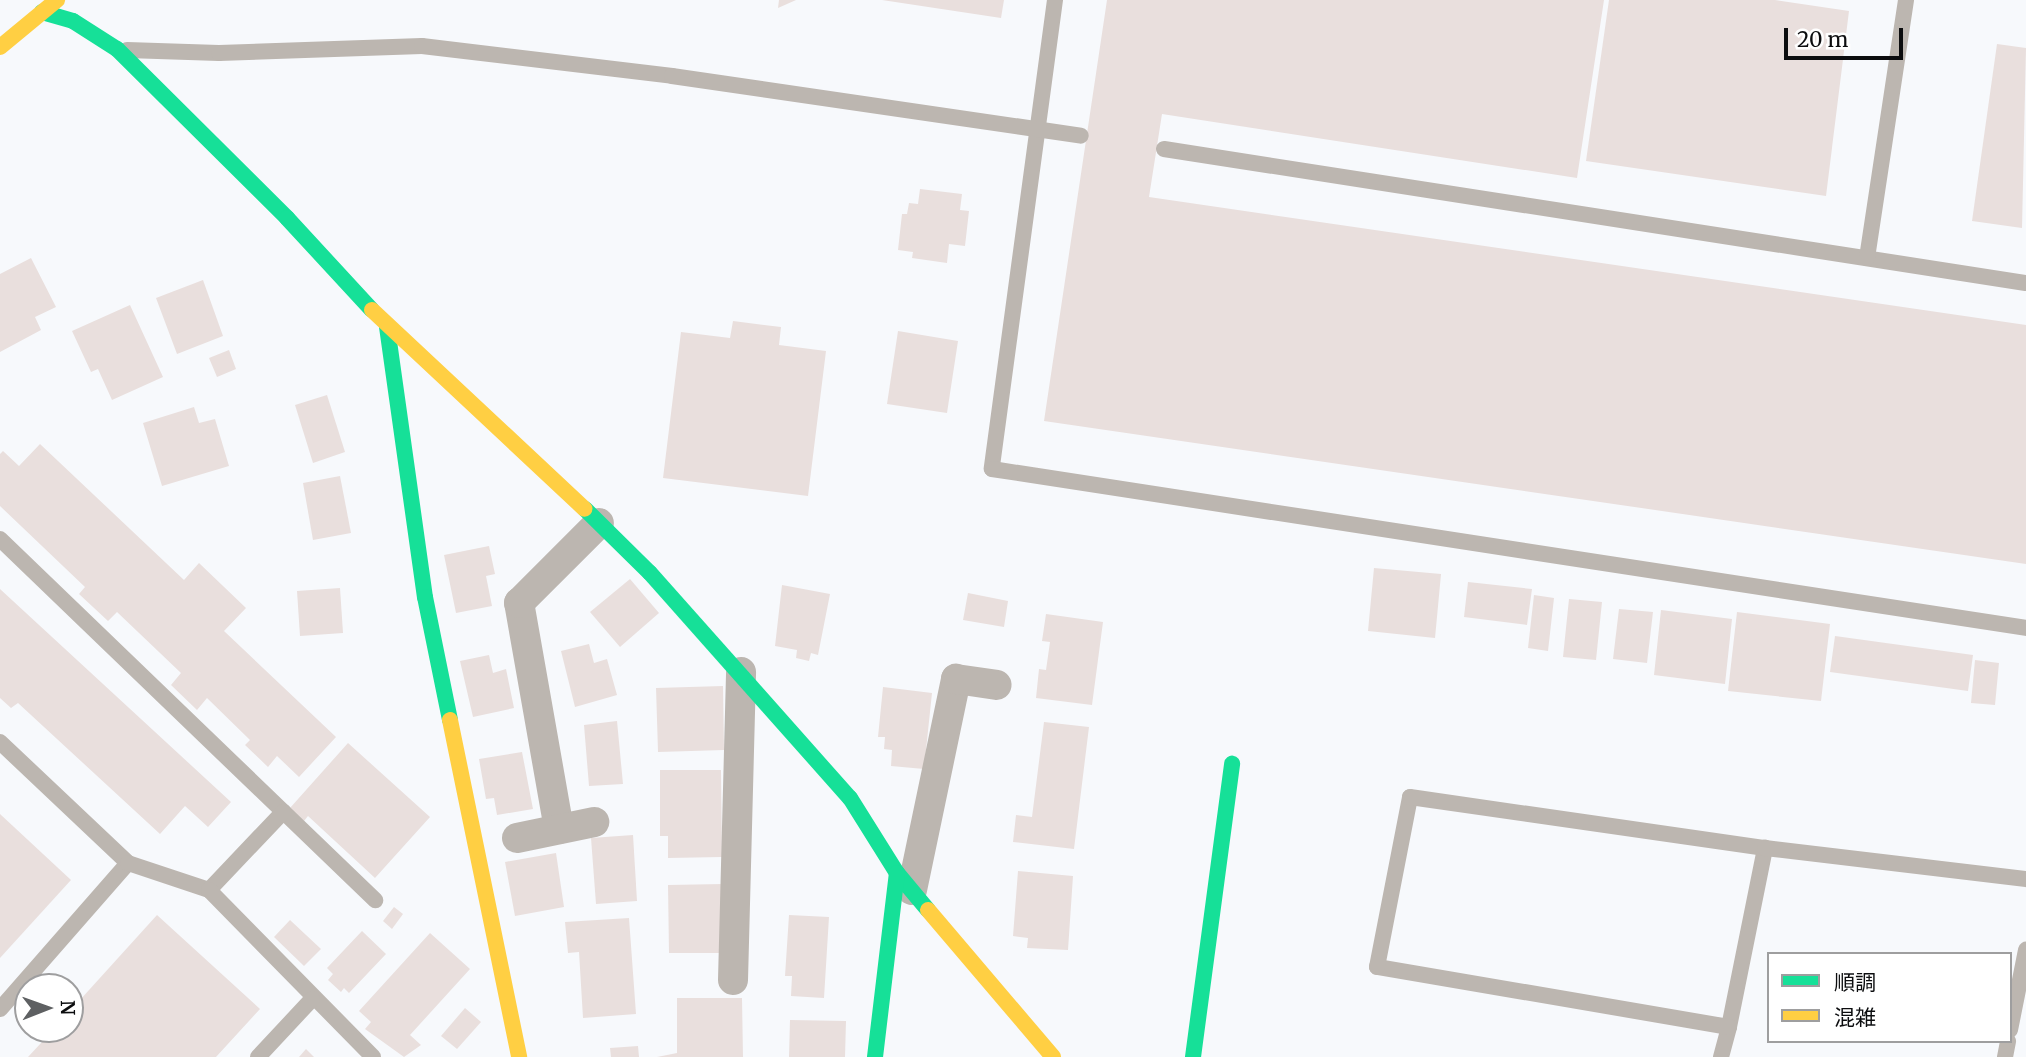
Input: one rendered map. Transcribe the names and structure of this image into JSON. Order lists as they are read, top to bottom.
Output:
{
  "legend": ["順調", "混雑"],
  "scale_bar": "20 m",
  "north": "right"
}
